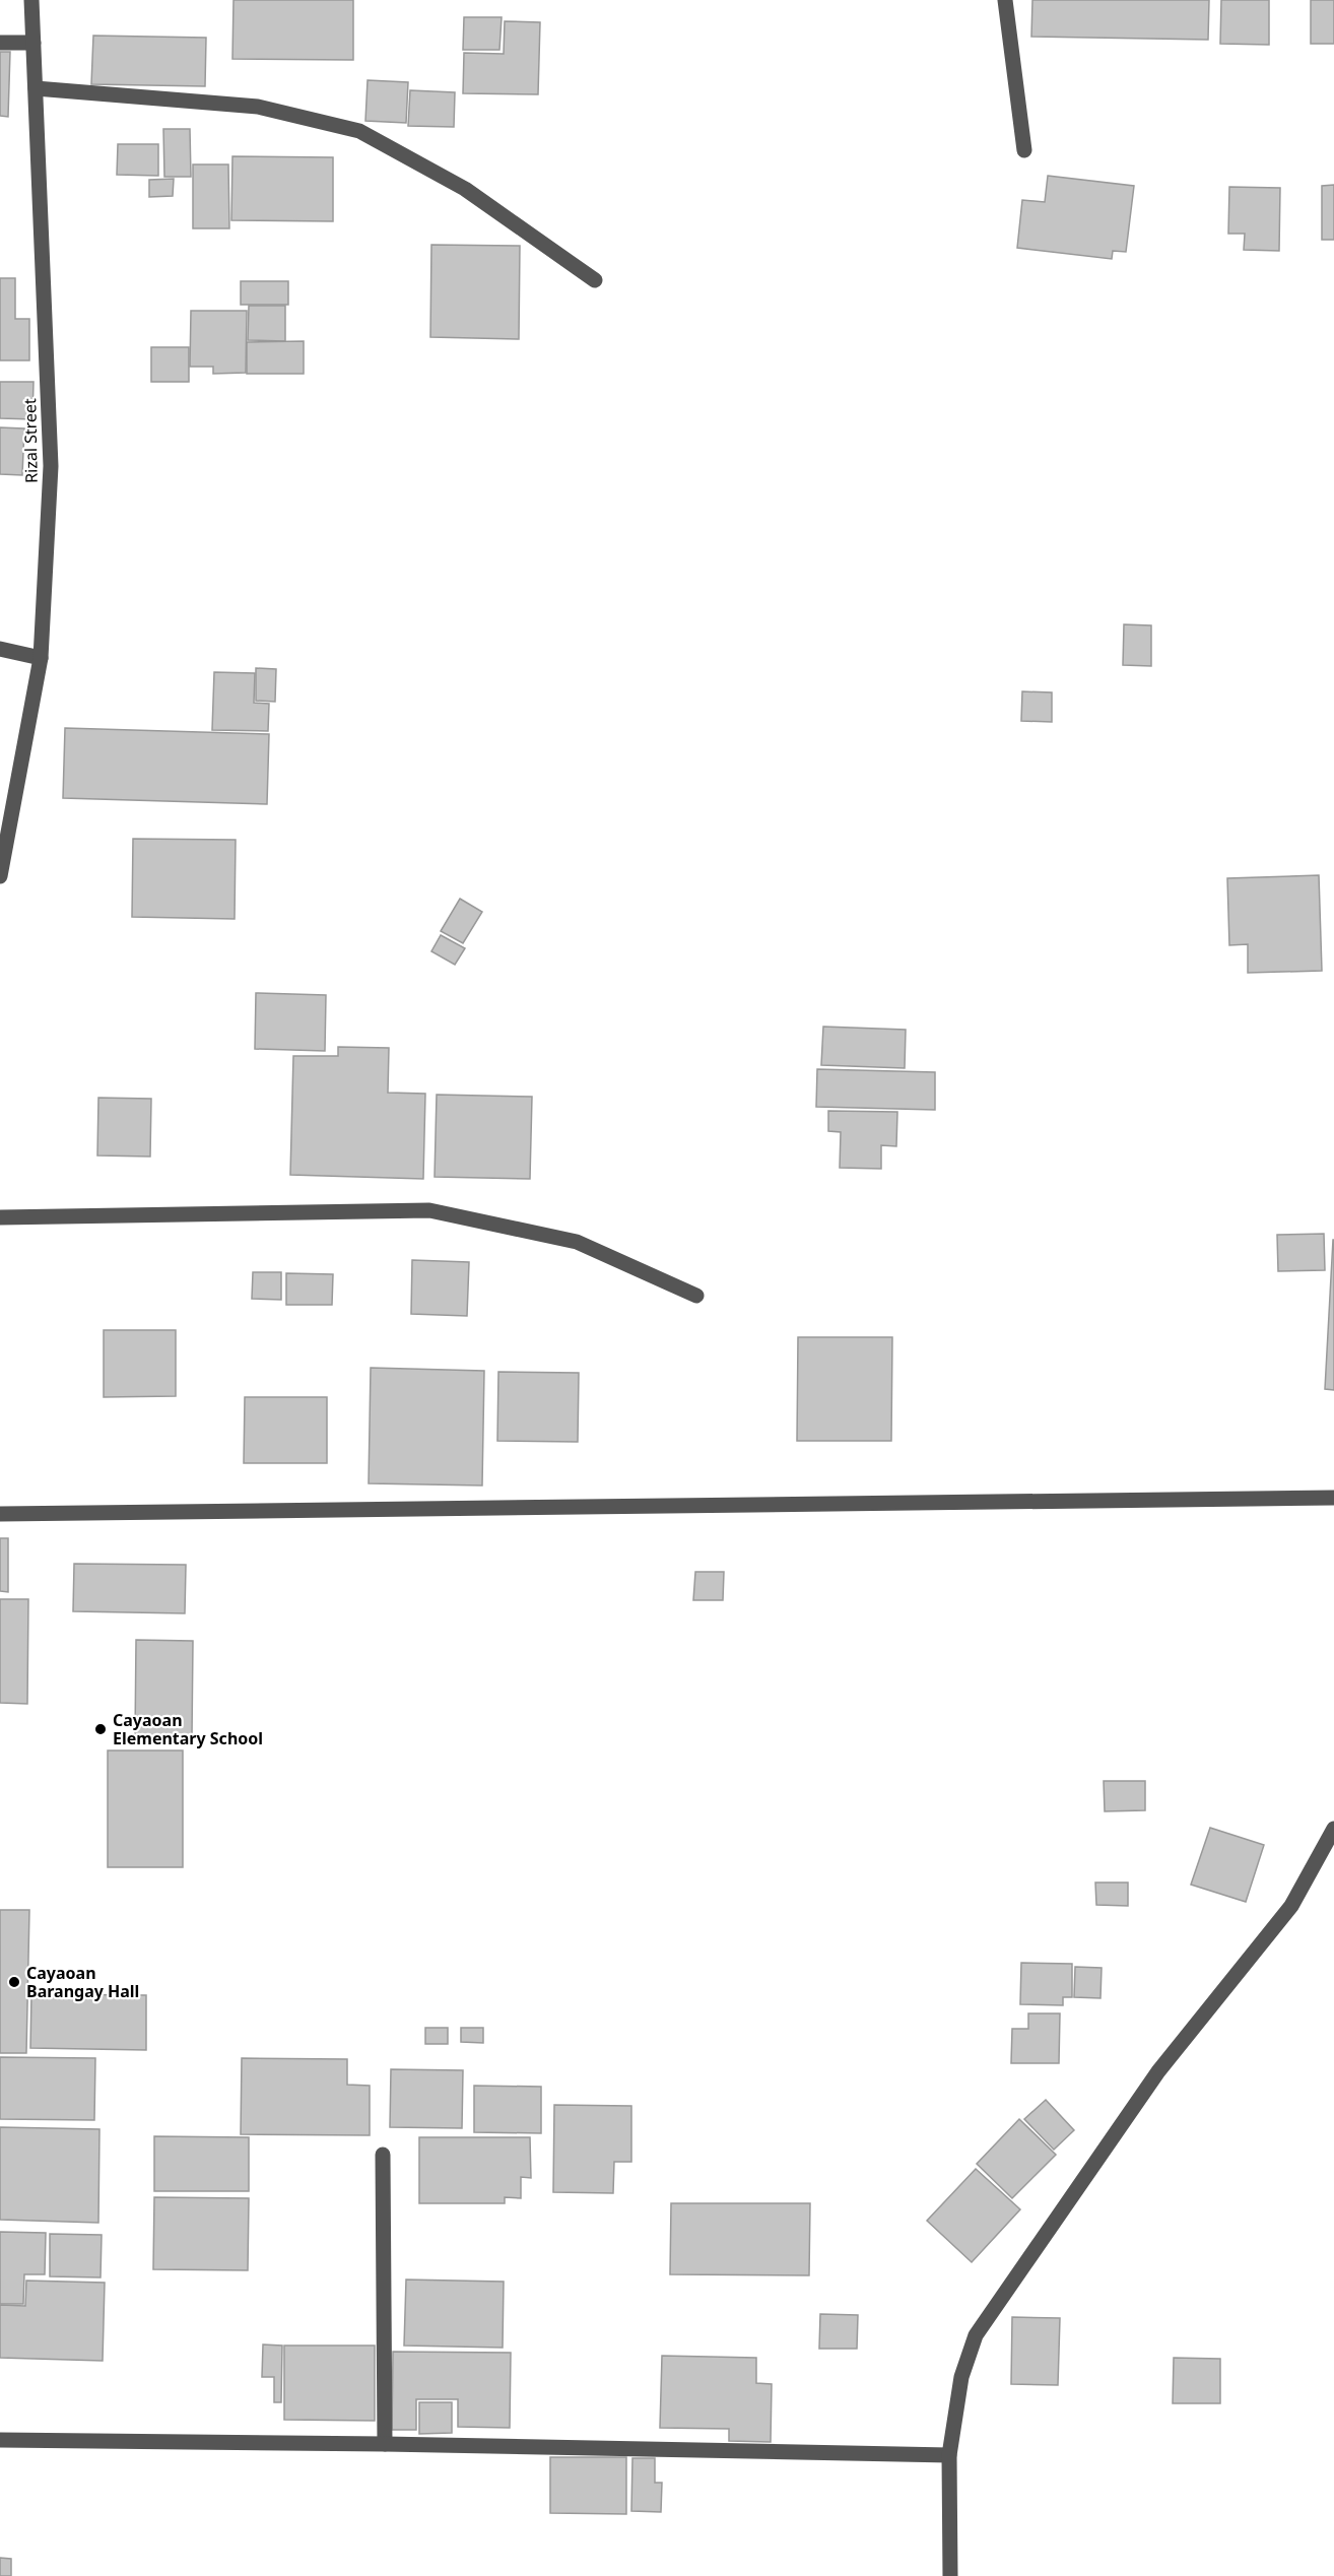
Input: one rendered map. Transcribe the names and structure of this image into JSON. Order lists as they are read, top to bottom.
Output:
{
  "streets": {
    "street": ["Rizal Street"]
  },
  "places": ["Cayaoan Elementary School", "Cayaoan Barangay Hall"]
}
